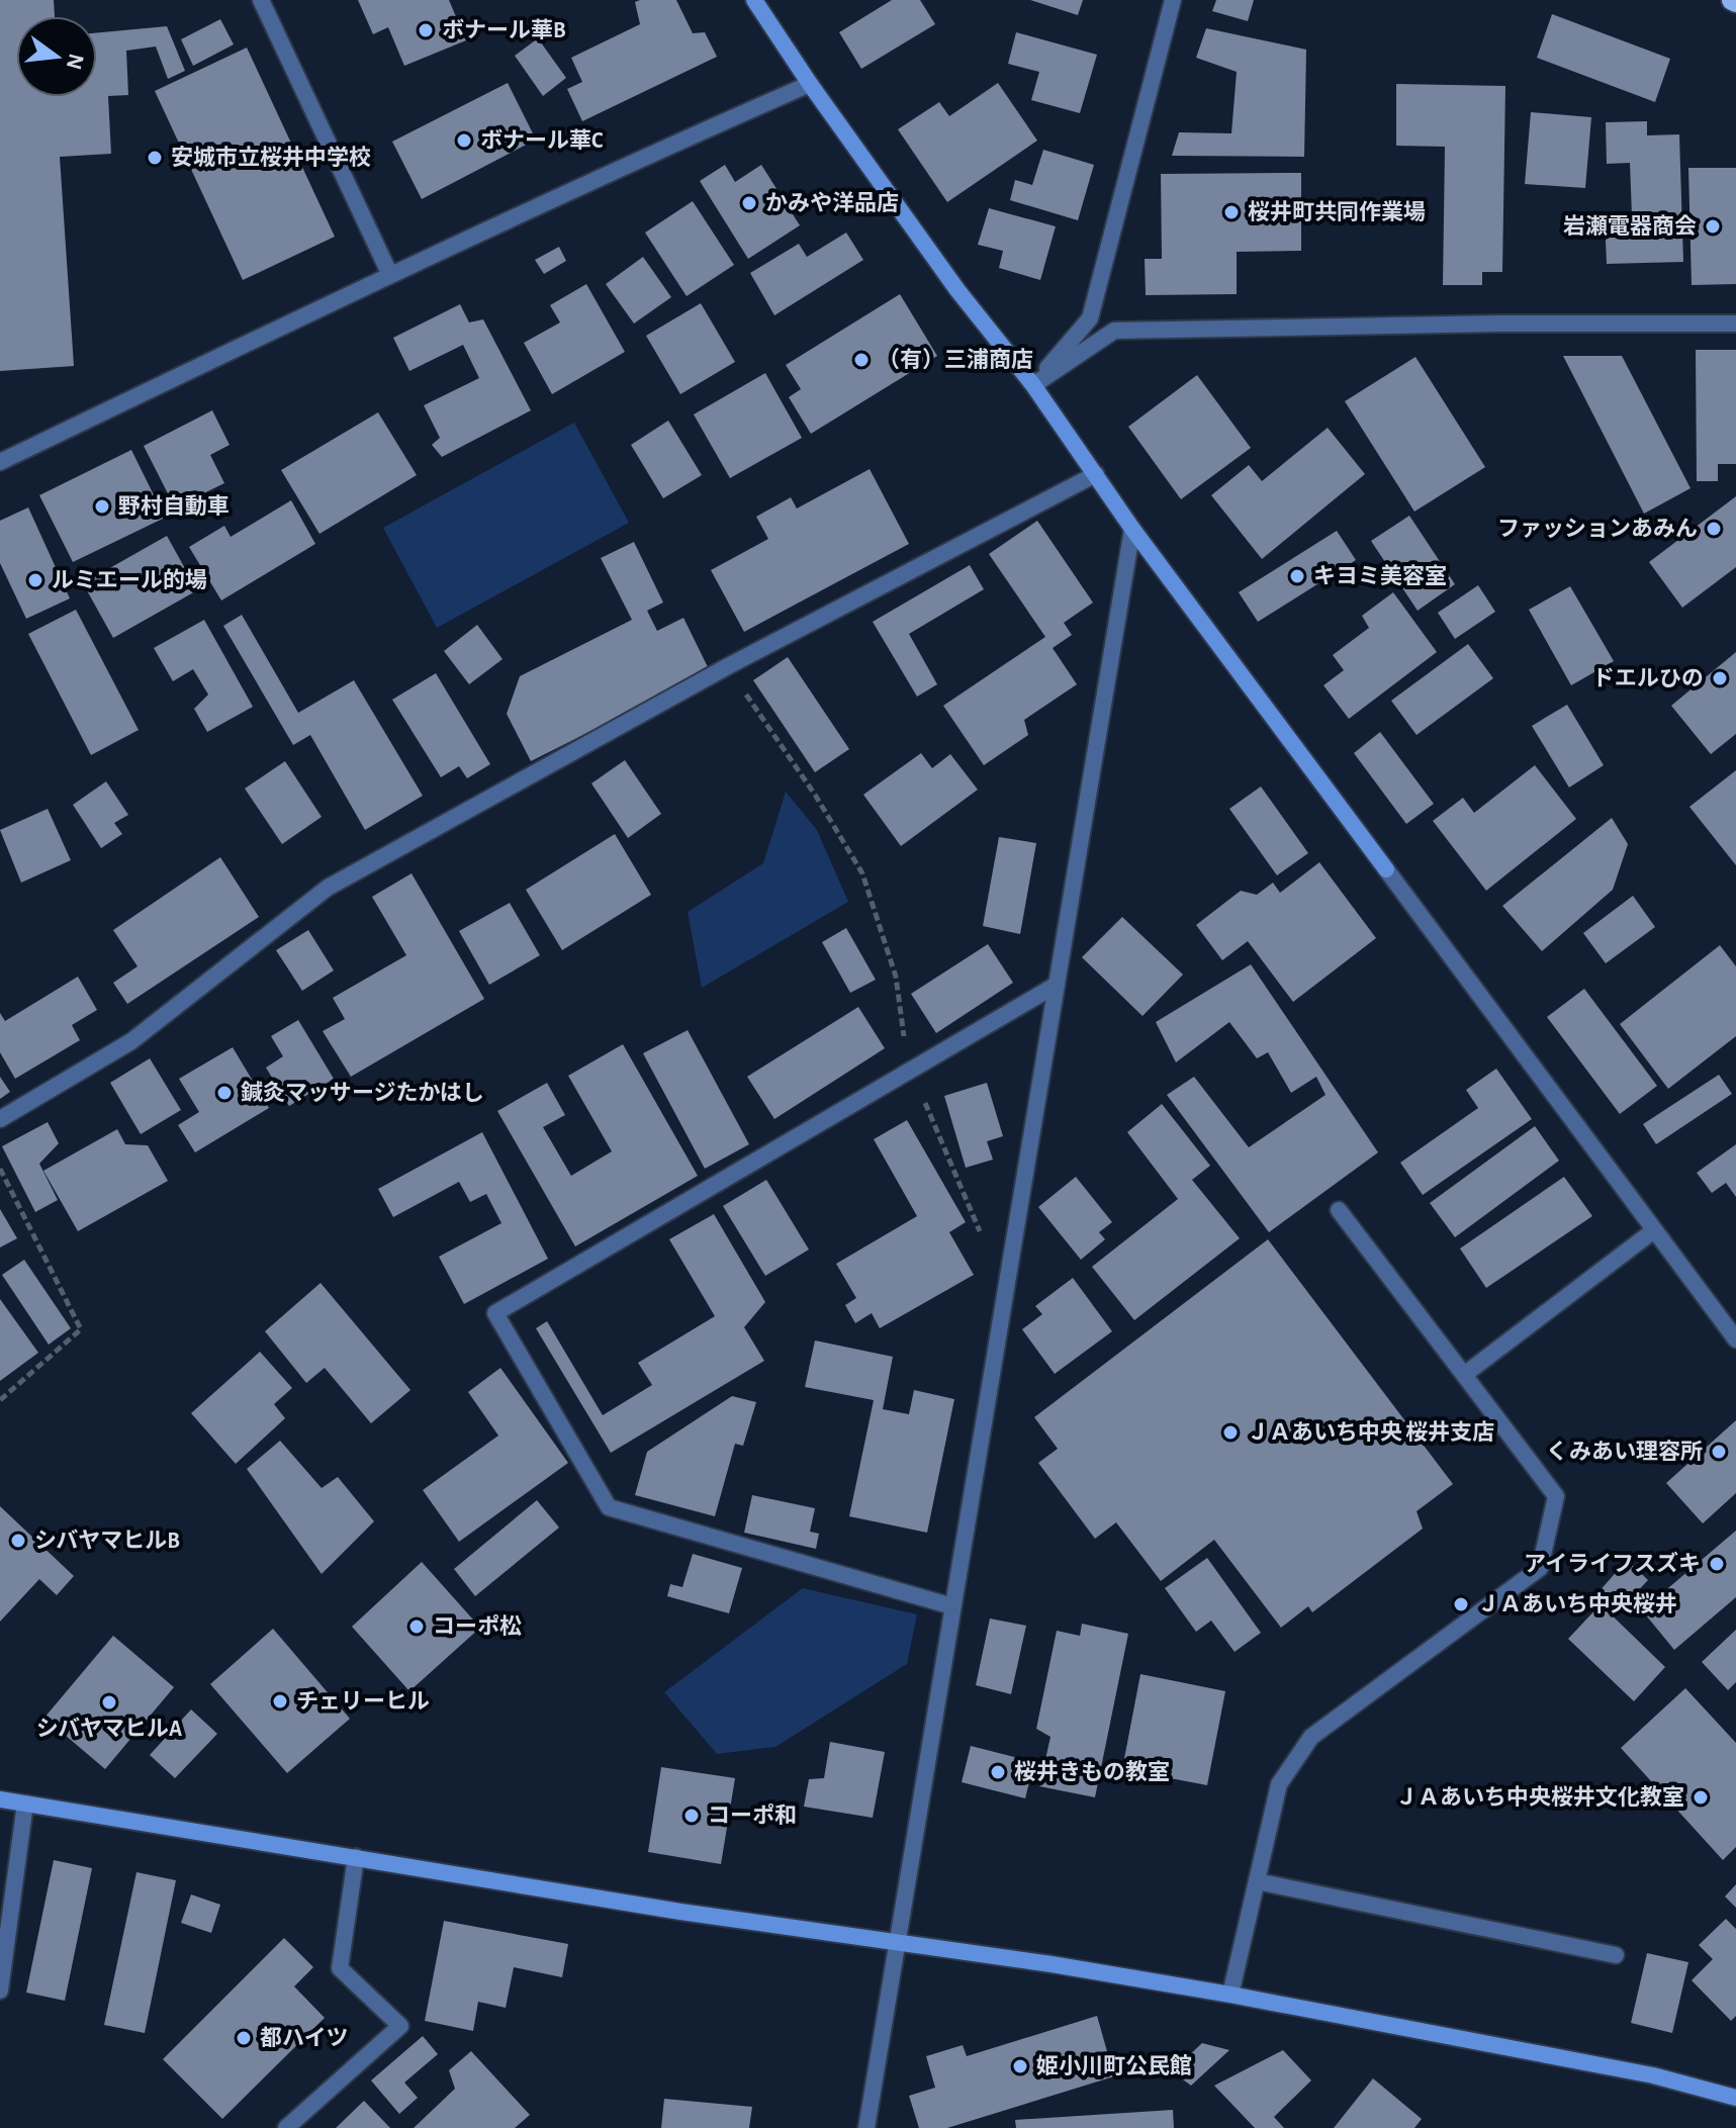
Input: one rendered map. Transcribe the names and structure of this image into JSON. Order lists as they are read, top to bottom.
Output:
{
  "places": [
    "ボナール華B",
    "ボナール華C",
    "安城市立桜井中学校",
    "かみや洋品店",
    "桜井町共同作業場",
    "岩瀬電器商会",
    "（有）三浦商店",
    "野村自動車",
    "ファッションあみん",
    "キヨミ美容室",
    "ルミエール的場",
    "ドエルひの",
    "鍼灸マッサージたかはし",
    "ＪＡあいち中央 桜井支店",
    "くみあい理容所",
    "シバヤマヒルB",
    "アイライフスズキ",
    "ＪＡあいち中央桜井",
    "コーポ松",
    "チェリーヒル",
    "シバヤマヒルA",
    "桜井きもの教室",
    "ＪＡあいち中央桜井文化教室",
    "コーポ和",
    "都ハイツ",
    "姫小川町公民館"
  ],
  "north": "right"
}
